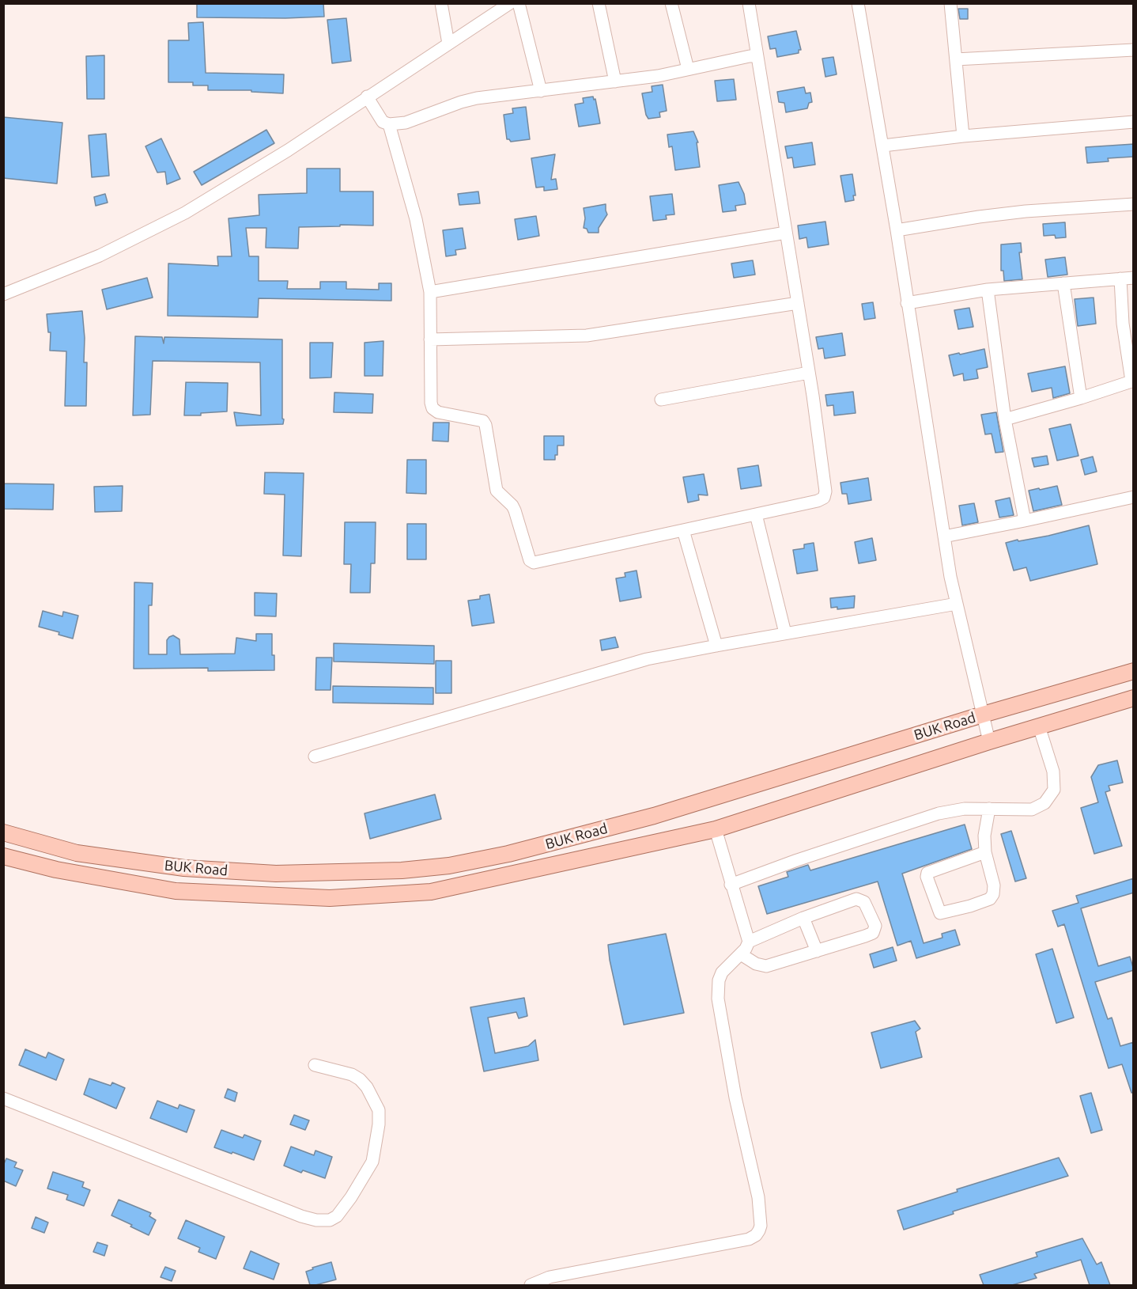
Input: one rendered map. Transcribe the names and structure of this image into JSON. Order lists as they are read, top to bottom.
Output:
{
  "streets": {
    "main road": ["BUK Road"]
  }
}
